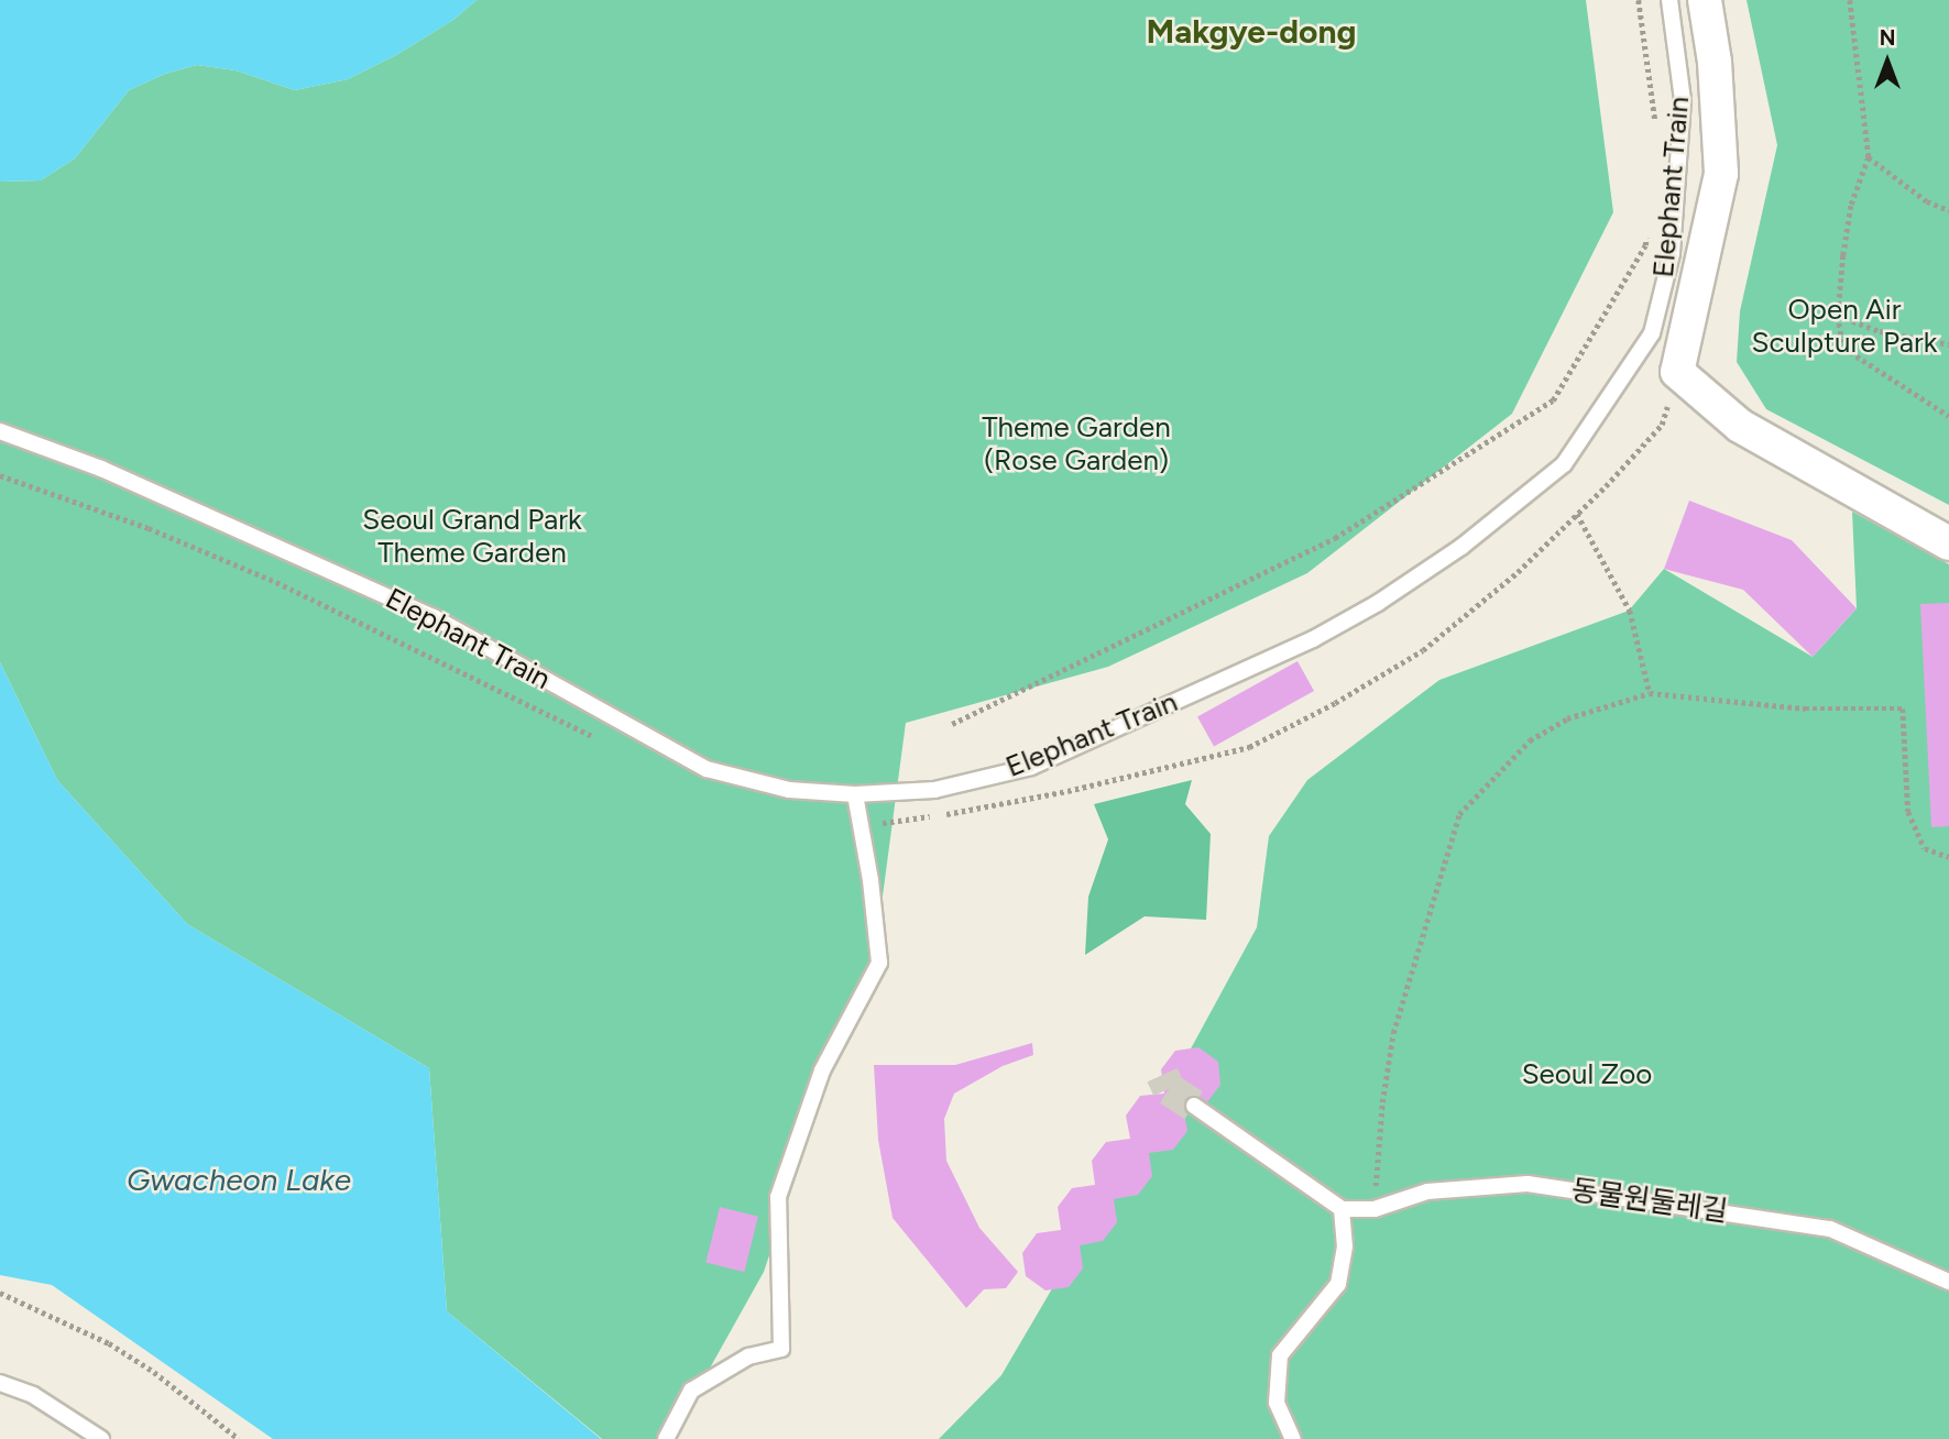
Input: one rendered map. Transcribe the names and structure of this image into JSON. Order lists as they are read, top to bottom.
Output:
{
  "streets": {
    "lane": ["Elephant Train", "동물원둘레길"]
  },
  "districts": ["Makgye-dong"],
  "water": ["Gwacheon Lake"],
  "parks": [
    "Open Air Sculpture Park",
    "Theme Garden (Rose Garden)",
    "Seoul Grand Park Theme Garden",
    "Seoul Zoo"
  ],
  "north": "top"
}
